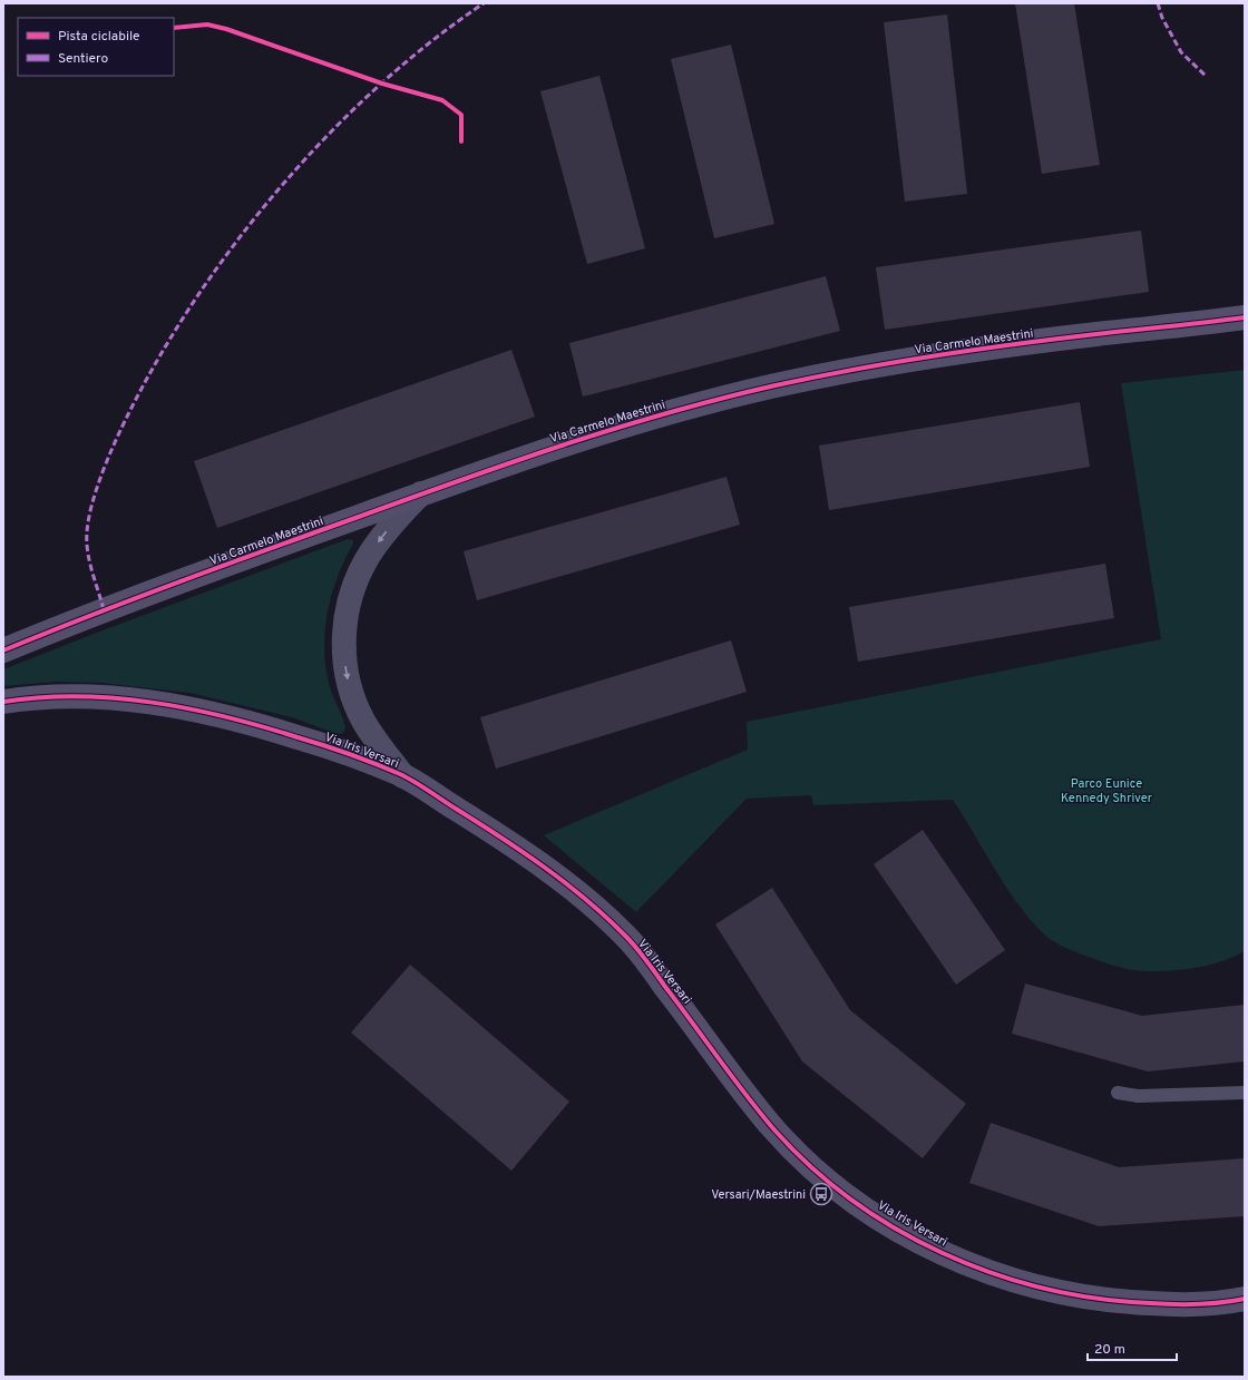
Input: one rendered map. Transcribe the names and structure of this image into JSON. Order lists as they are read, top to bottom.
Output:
{
  "streets": {
    "street": ["Via Carmelo Maestrini", "Via Iris Versari"]
  },
  "parks": ["Parco Eunice Kennedy Shriver"],
  "places": {
    "bus stop": ["Versari/Maestrini"]
  },
  "legend": ["Pista ciclabile", "Sentiero"],
  "scale_bar": "20 m"
}
